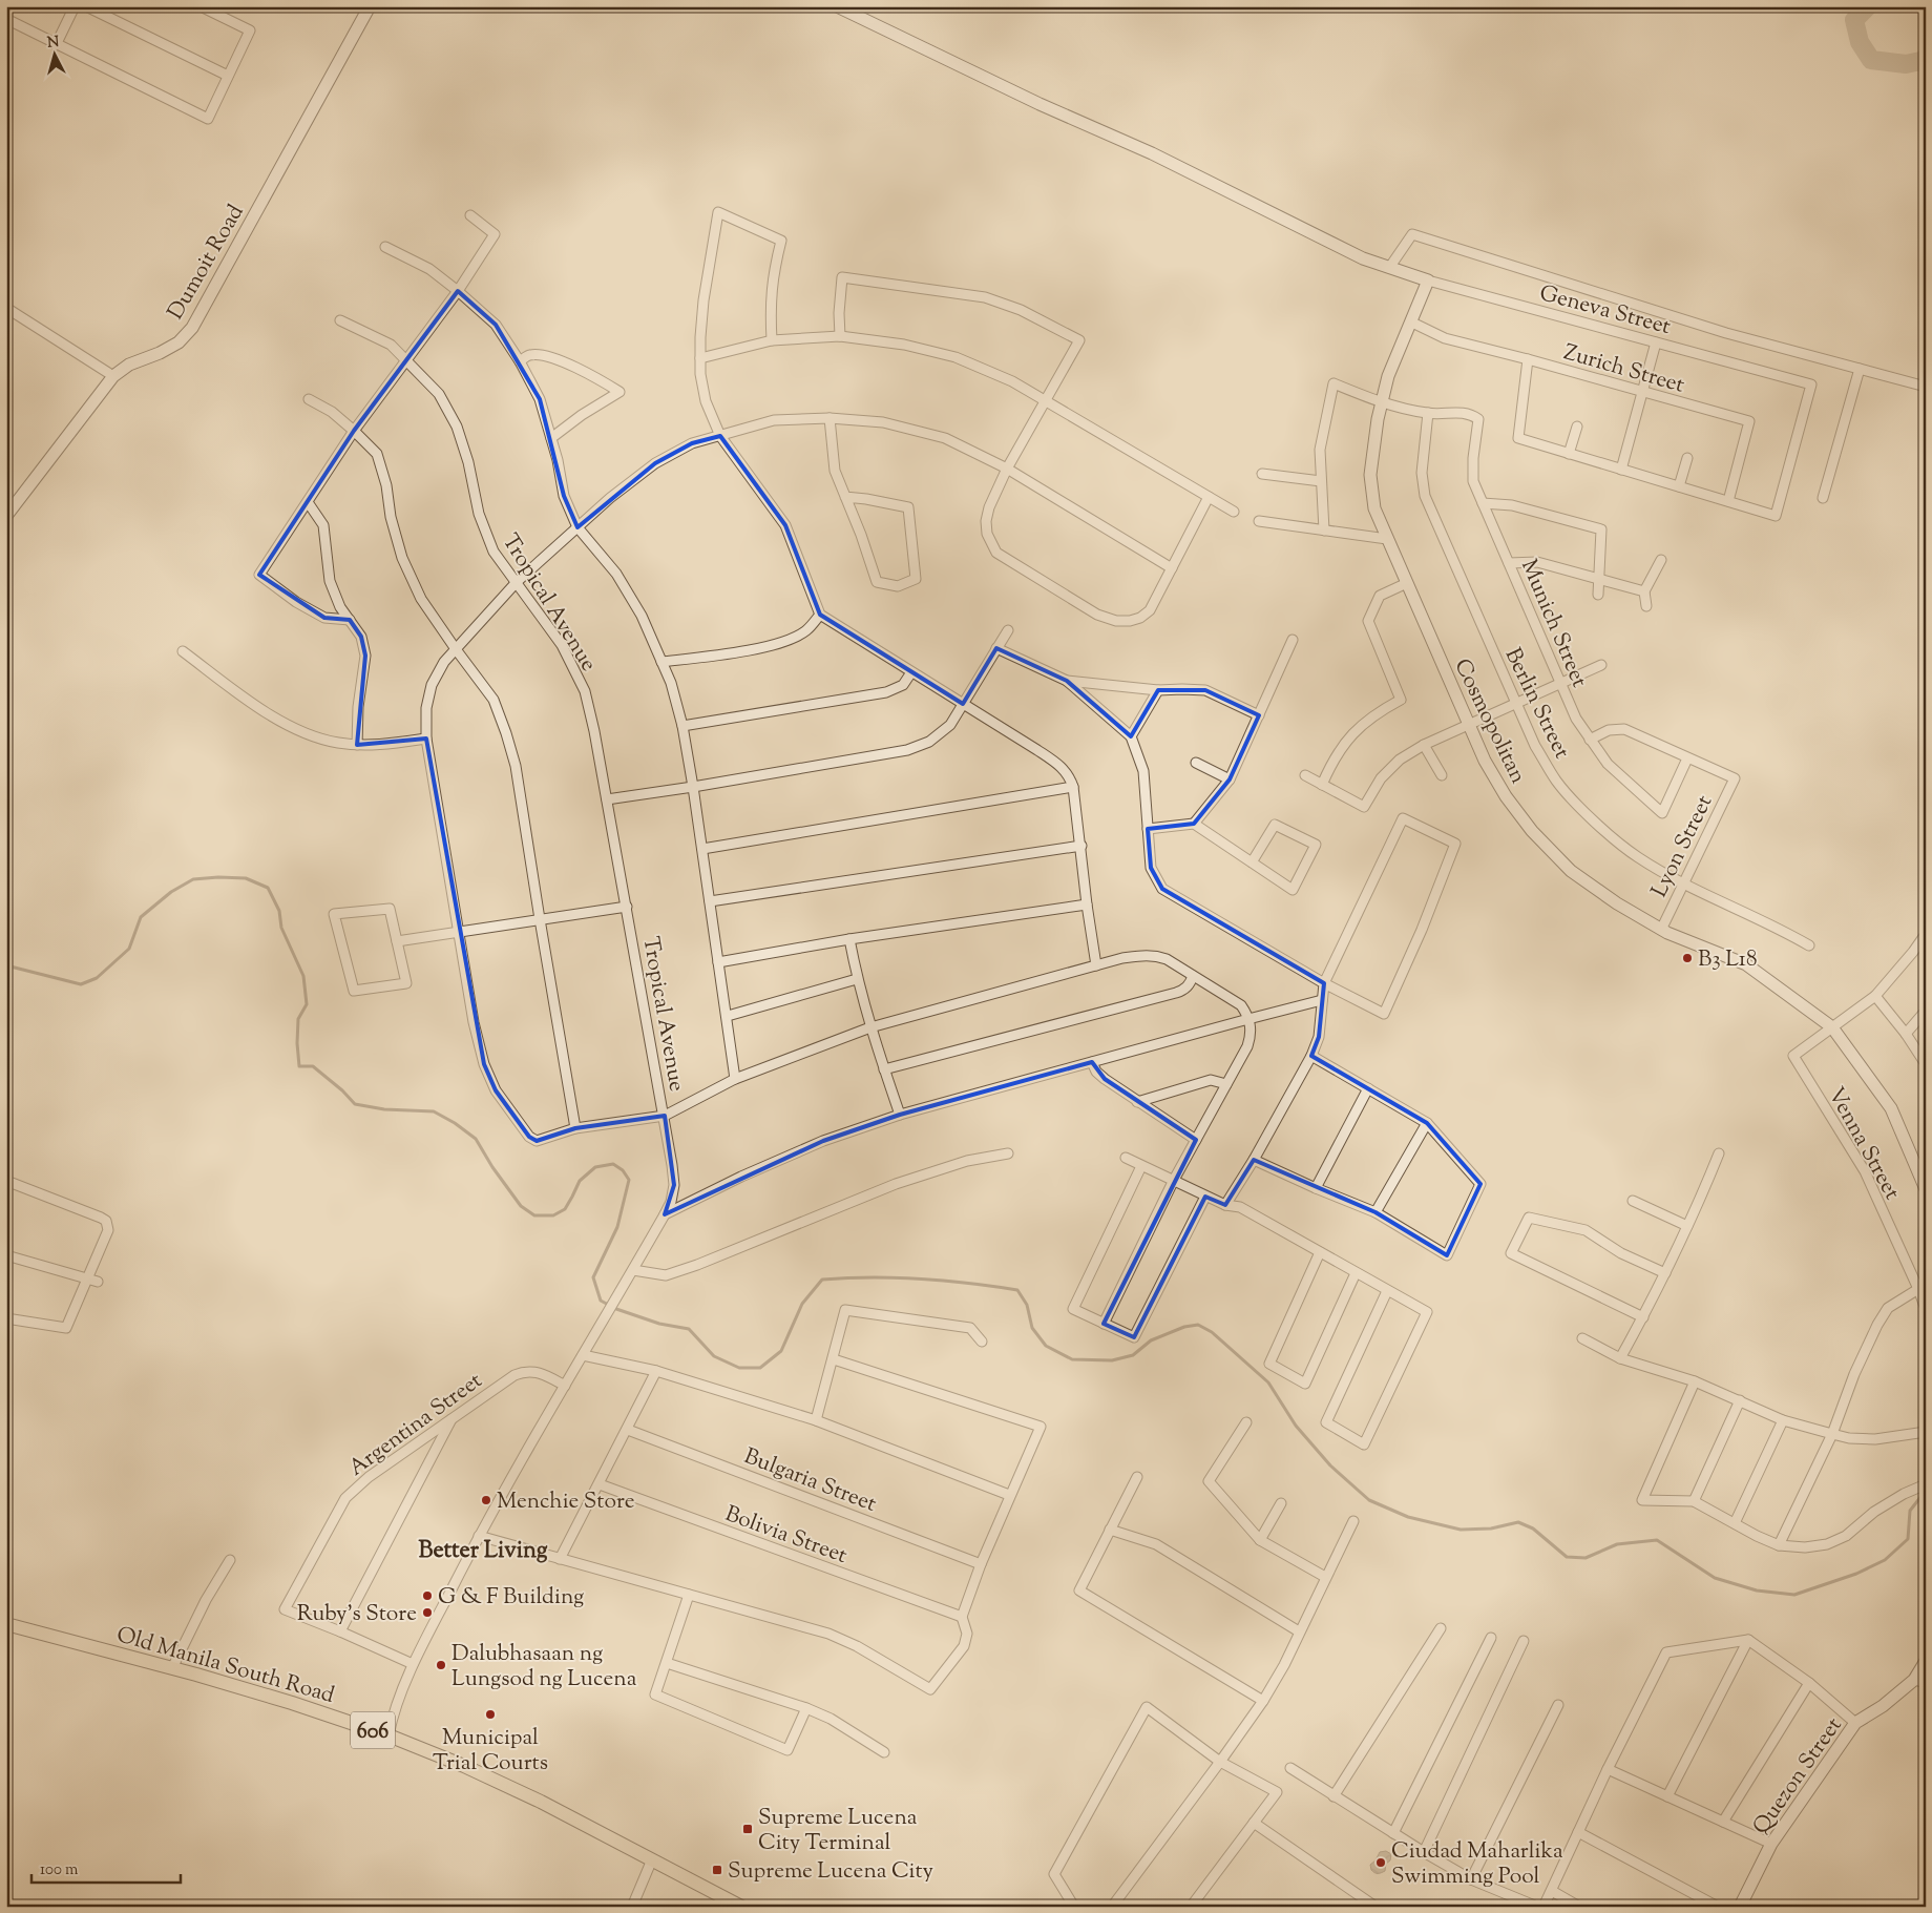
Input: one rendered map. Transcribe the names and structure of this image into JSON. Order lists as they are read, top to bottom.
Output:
{
  "streets": {
    "main road": ["Old Manila South Road", "606"],
    "street": [
      "Dumoit Road",
      "Geneva Street",
      "Zurich Street",
      "Tropical Avenue",
      "Munich Street",
      "Berlin Street",
      "Cosmopolitan",
      "Lyon Street",
      "Venna Street",
      "Argentina Street",
      "Bulgaria Street",
      "Bolivia Street",
      "Quezon Street"
    ]
  },
  "crossings": [
    ["Geneva Street", "Zurich Street"],
    ["Geneva Street", "Cosmopolitan"],
    ["Zurich Street", "Cosmopolitan"],
    ["Tropical Avenue", "Argentina Street"],
    ["Tropical Avenue", "Old Manila South Road"],
    ["Munich Street", "Berlin Street"],
    ["Munich Street", "Lyon Street"],
    ["Berlin Street", "Lyon Street"],
    ["Cosmopolitan", "Lyon Street"],
    ["Cosmopolitan", "Venna Street"]
  ],
  "districts": ["Better Living"],
  "places": {
    "other": [
      "B3 L18",
      "Menchie Store",
      "G & F Building",
      "Ruby's Store",
      "Dalubhasaan ng Lungsod ng Lucena",
      "Municipal Trial Courts",
      "Ciudad Maharlika Swimming Pool"
    ],
    "transit": ["Supreme Lucena City Terminal", "Supreme Lucena City"]
  },
  "scale_bar": "100 m",
  "north": "top"
}
